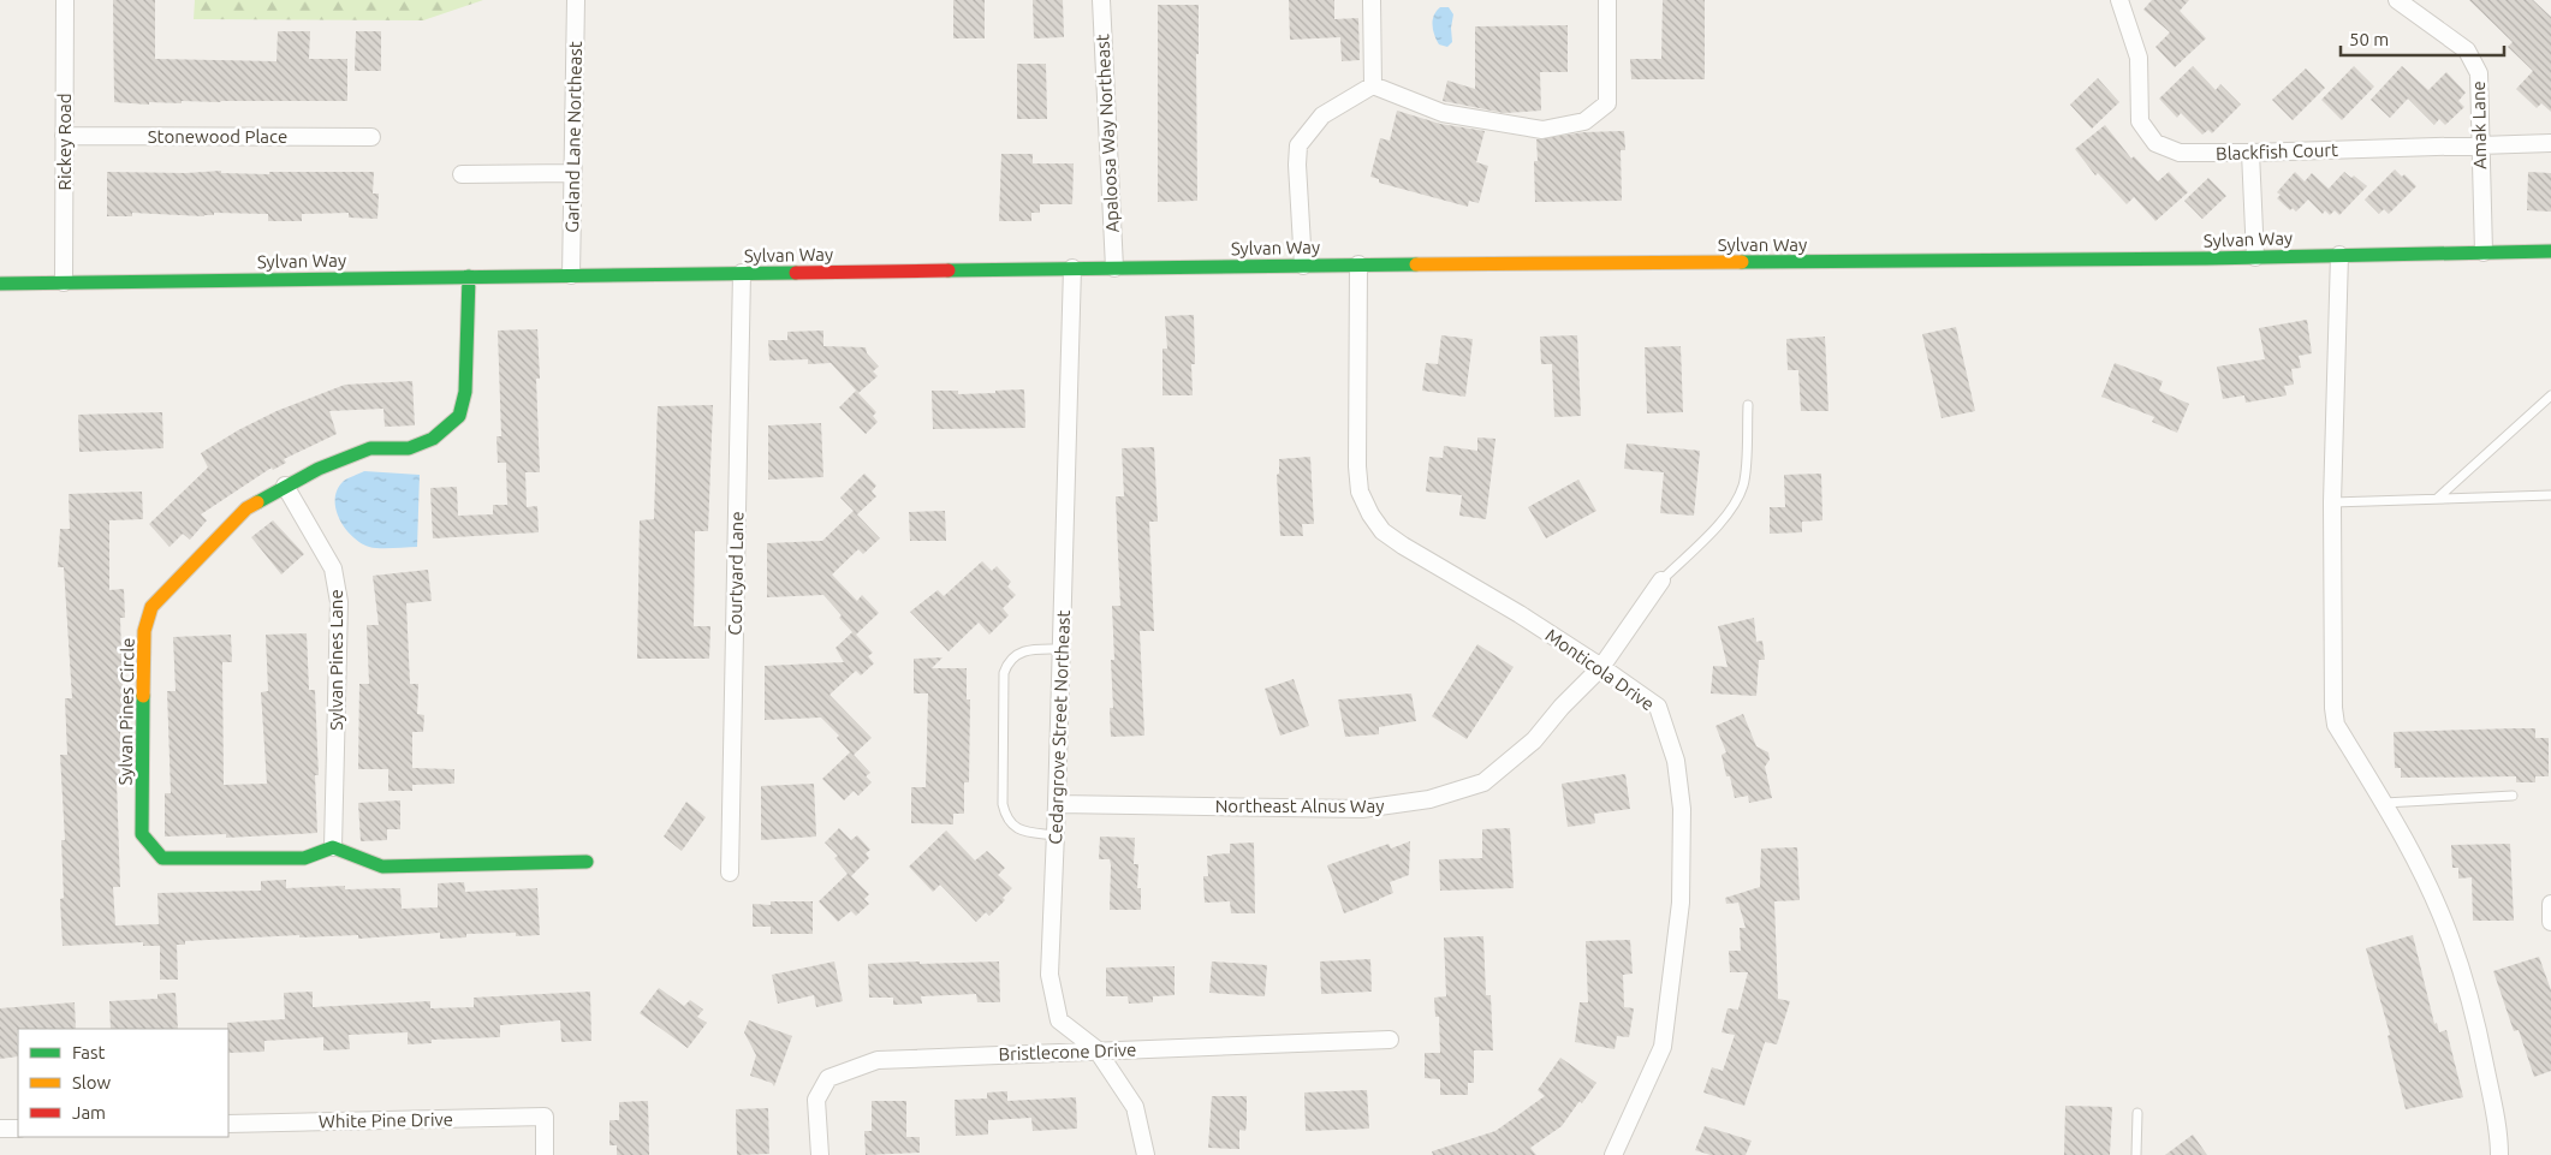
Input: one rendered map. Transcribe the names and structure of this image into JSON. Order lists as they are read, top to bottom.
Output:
{
  "streets": {
    "main road": ["Sylvan Way", "Sylvan Pines Circle"],
    "street": [
      "Amak Lane",
      "Apaloosa Way Northeast",
      "Stonewood Place",
      "Garland Lane Northeast",
      "Rickey Road",
      "Blackfish Court",
      "Courtyard Lane",
      "Sylvan Pines Lane",
      "Monticola Drive",
      "Cedargrove Street Northeast",
      "Northeast Alnus Way",
      "Bristlecone Drive",
      "White Pine Drive"
    ]
  },
  "crossings": [
    ["Amak Lane", "Blackfish Court"],
    ["Amak Lane", "Sylvan Way"],
    ["Apaloosa Way Northeast", "Sylvan Way"],
    ["Stonewood Place", "Rickey Road"],
    ["Garland Lane Northeast", "Sylvan Way"],
    ["Rickey Road", "Sylvan Way"],
    ["Sylvan Way", "Courtyard Lane"],
    ["Sylvan Way", "Monticola Drive"],
    ["Sylvan Way", "Sylvan Pines Circle"],
    ["Sylvan Way", "Cedargrove Street Northeast"],
    ["Sylvan Pines Lane", "Sylvan Pines Circle"],
    ["Monticola Drive", "Northeast Alnus Way"],
    ["Cedargrove Street Northeast", "Northeast Alnus Way"],
    ["Cedargrove Street Northeast", "Bristlecone Drive"]
  ],
  "legend": ["Fast", "Slow", "Jam"],
  "scale_bar": "50 m"
}
